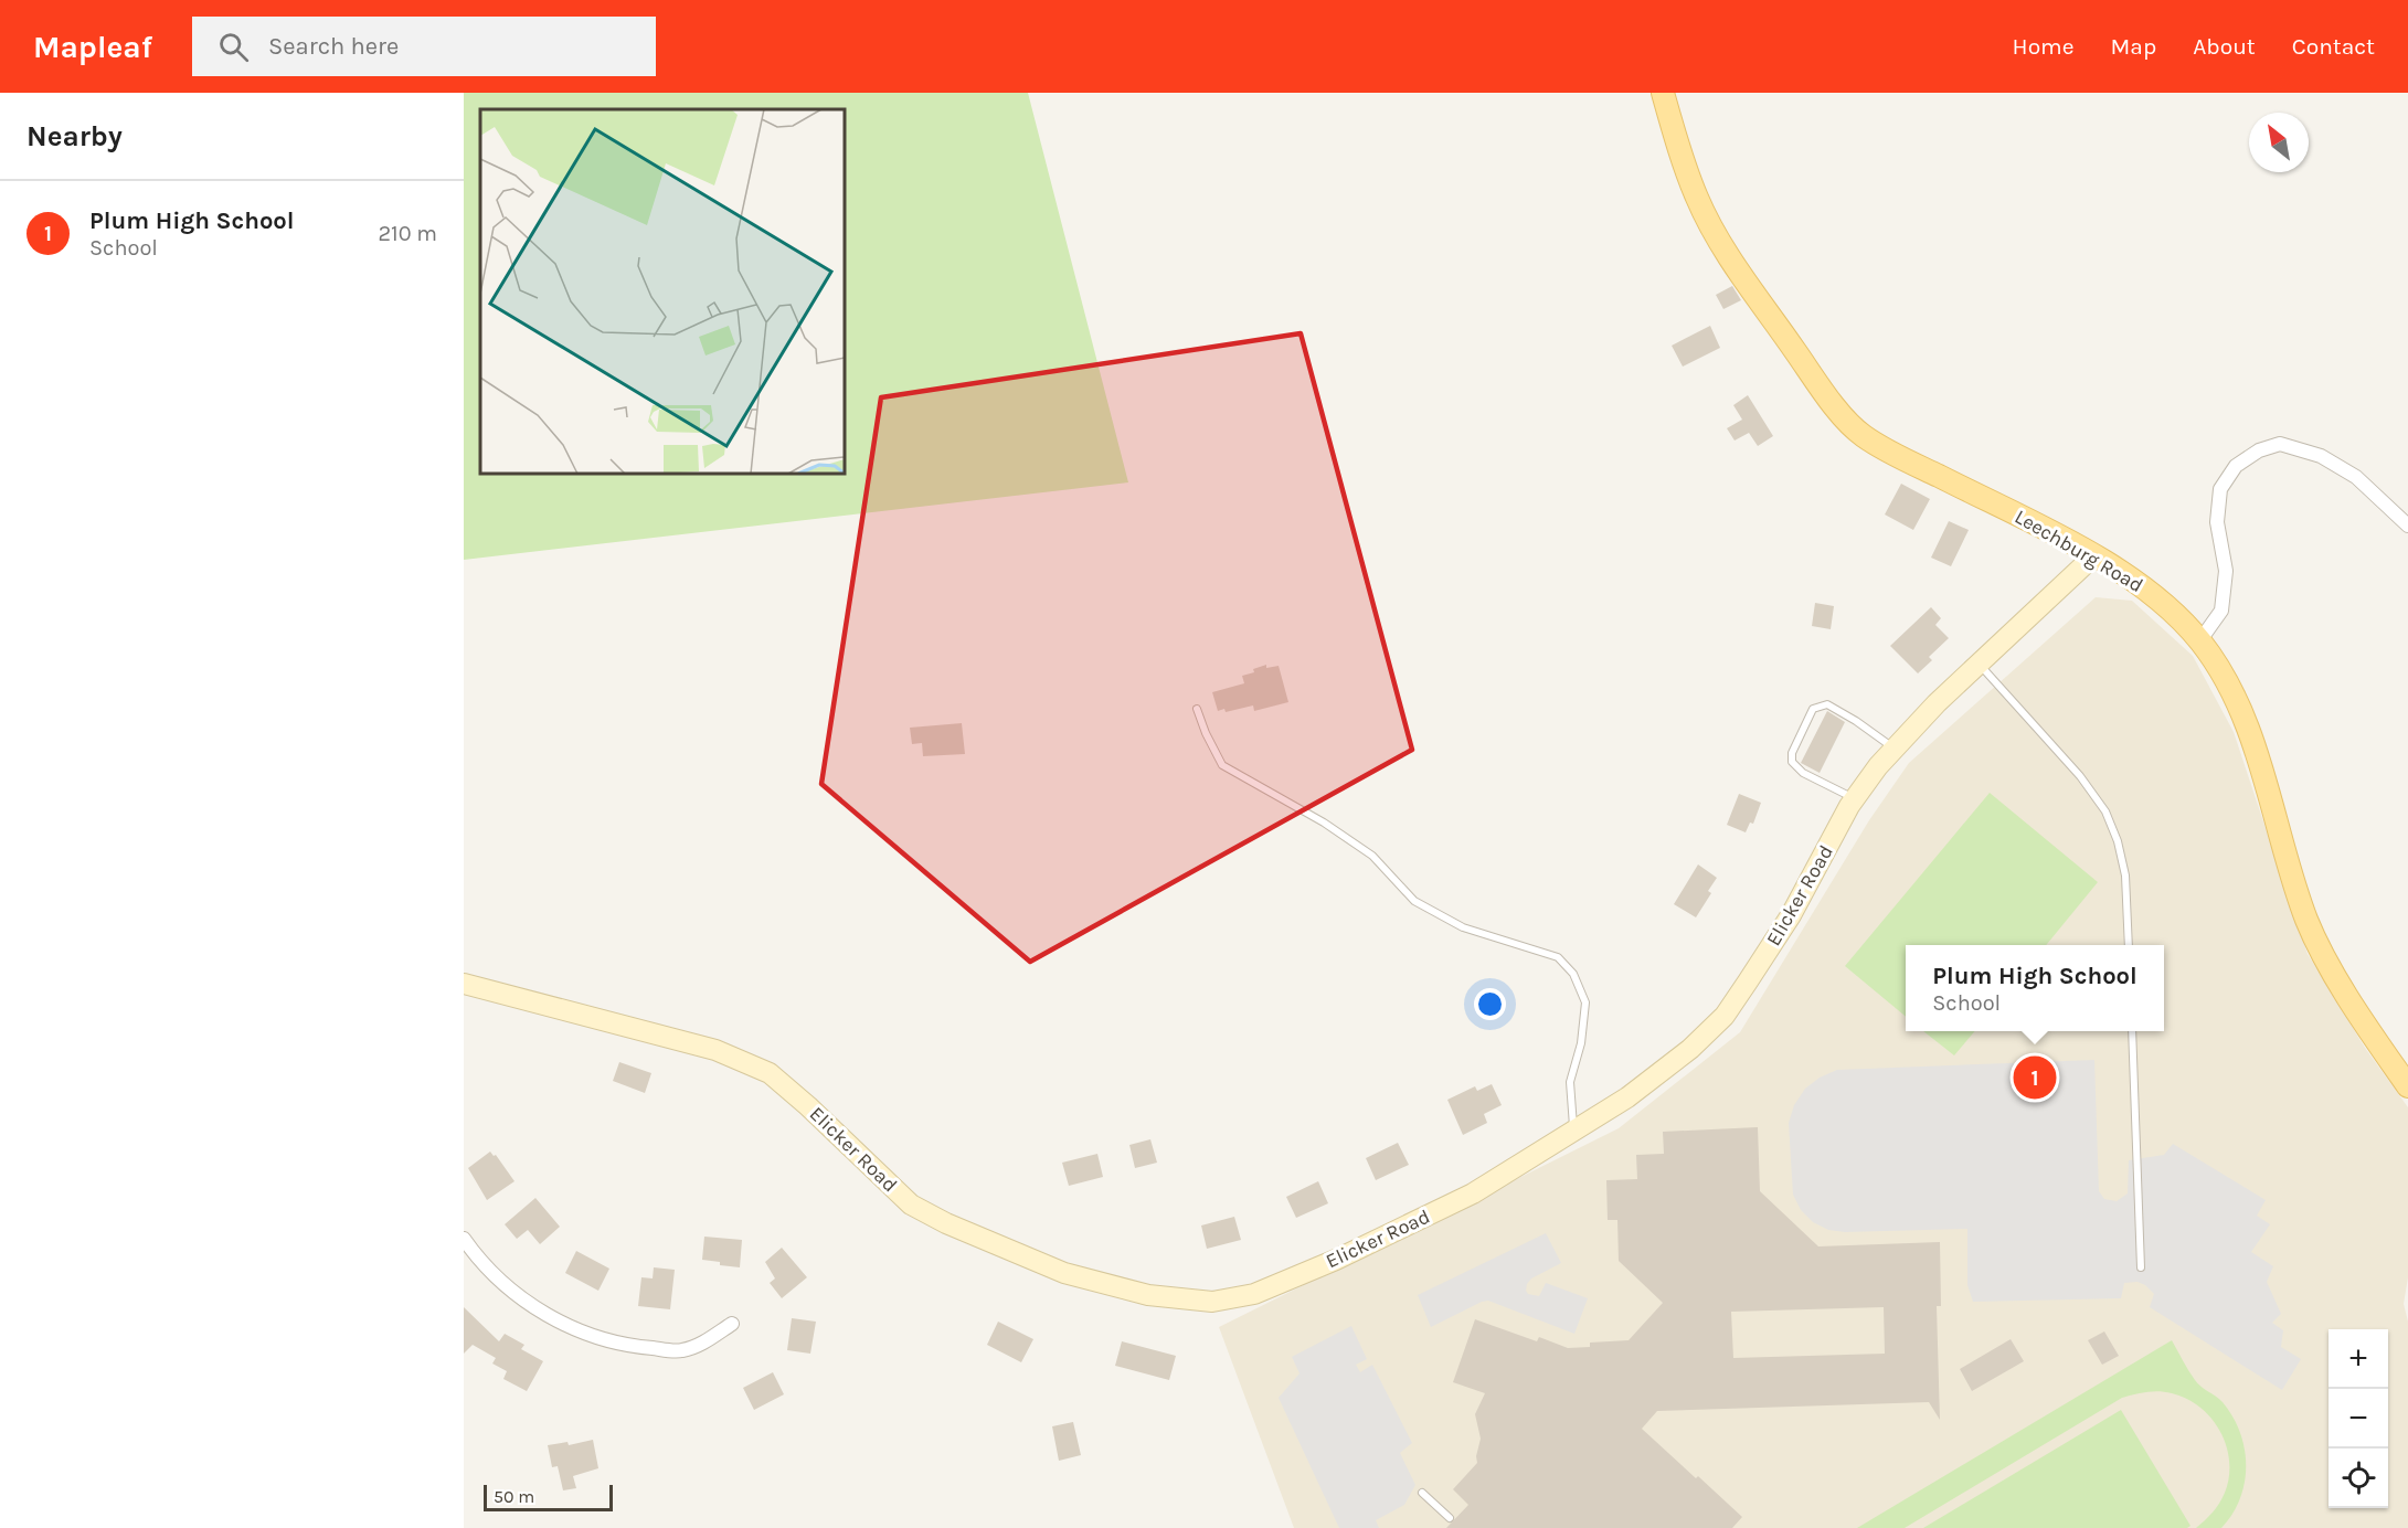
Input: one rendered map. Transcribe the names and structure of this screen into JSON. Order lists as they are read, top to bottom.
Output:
{
  "streets": {
    "main road": ["Leechburg Road"],
    "street": ["Elicker Road"]
  },
  "crossings": [
    ["Leechburg Road", "Elicker Road"]
  ],
  "scale_bar": "50 m",
  "north": "top left",
  "page": {
    "header": "Mapleaf",
    "search": "Search here",
    "nav": [
      "Home",
      "Map",
      "About",
      "Contact"
    ],
    "heading": "Nearby",
    "list": [
      {
        "mark": "1",
        "name": "Plum High School",
        "note": "School",
        "value": "210 m"
      }
    ],
    "popup": ["Plum High School", "School"],
    "pins": "1",
    "map_buttons": ["+", "−"],
    "scale": "50 m"
  }
}
